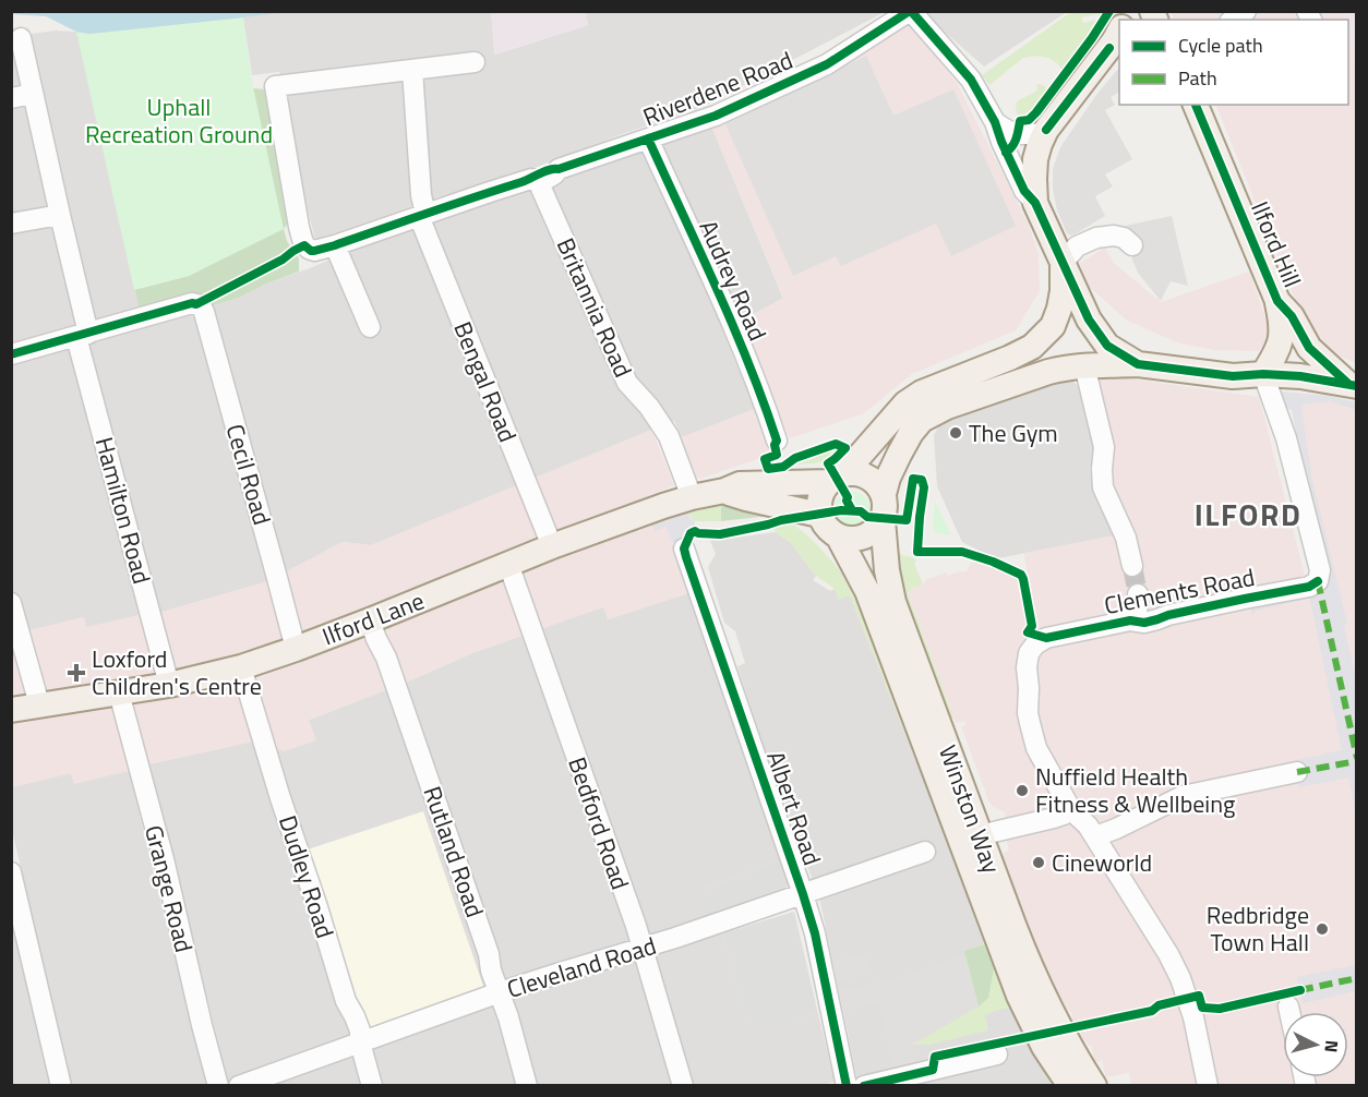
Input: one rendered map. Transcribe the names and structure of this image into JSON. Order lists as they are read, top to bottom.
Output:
{
  "streets": {
    "main road": ["Ilford Hill", "Ilford Lane", "Winston Way"],
    "street": [
      "Riverdene Road",
      "Audrey Road",
      "Britannia Road",
      "Bengal Road",
      "Cecil Road",
      "Hamilton Road",
      "Clements Road",
      "Albert Road",
      "Bedford Road",
      "Rutland Road",
      "Dudley Road",
      "Grange Road",
      "Cleveland Road"
    ]
  },
  "crossings": [
    ["Riverdene Road", "Audrey Road"],
    ["Riverdene Road", "Britannia Road"],
    ["Riverdene Road", "Bengal Road"],
    ["Britannia Road", "Ilford Lane"],
    ["Bengal Road", "Ilford Lane"],
    ["Cecil Road", "Hamilton Road"],
    ["Cecil Road", "Ilford Lane"],
    ["Hamilton Road", "Ilford Lane"],
    ["Ilford Lane", "Winston Way"],
    ["Ilford Lane", "Bedford Road"],
    ["Ilford Lane", "Rutland Road"],
    ["Ilford Lane", "Dudley Road"],
    ["Ilford Lane", "Grange Road"],
    ["Albert Road", "Cleveland Road"],
    ["Bedford Road", "Cleveland Road"],
    ["Rutland Road", "Cleveland Road"],
    ["Dudley Road", "Cleveland Road"]
  ],
  "districts": ["ILFORD"],
  "parks": ["Uphall Recreation Ground"],
  "places": {
    "other": [
      "The Gym",
      "Nuffield Health Fitness & Wellbeing",
      "Cineworld",
      "Redbridge Town Hall"
    ],
    "health": ["Loxford Children's Centre"]
  },
  "legend": ["Cycle path", "Path"],
  "north": "right"
}
